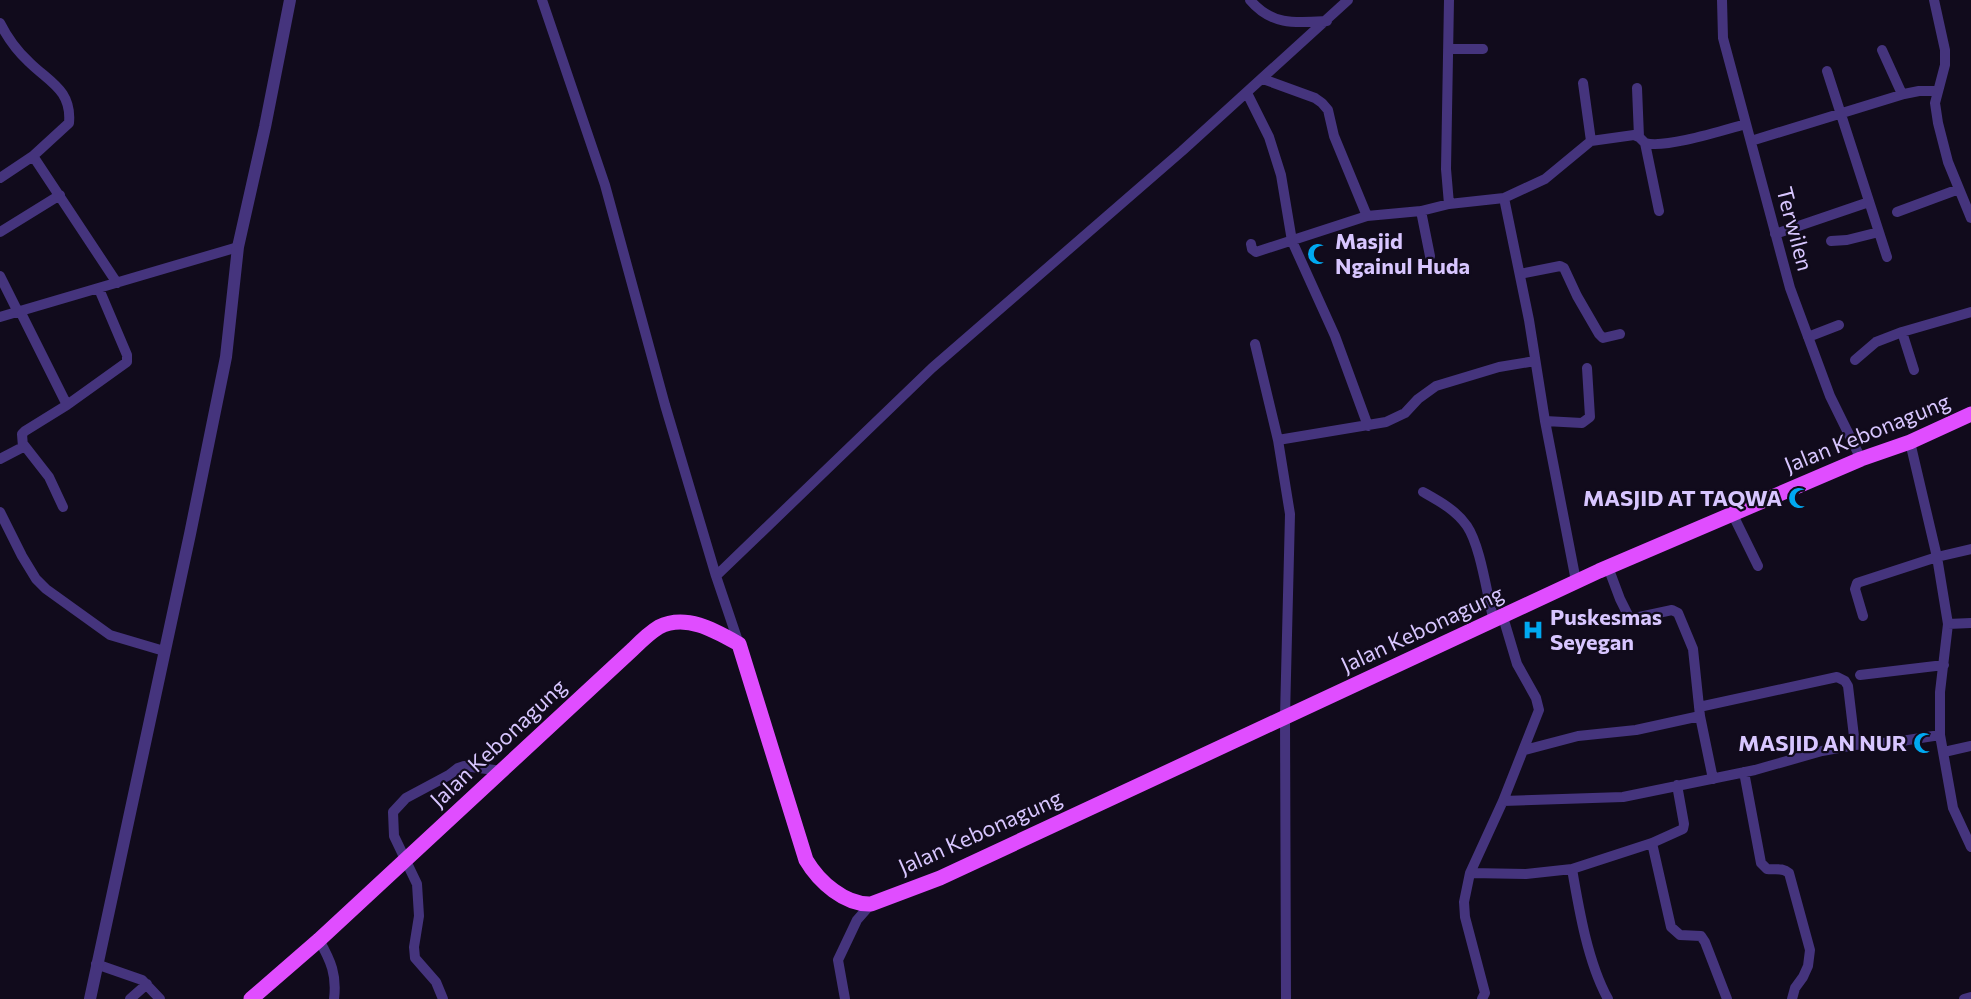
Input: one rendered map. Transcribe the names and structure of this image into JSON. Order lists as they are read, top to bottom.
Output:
{
  "streets": {
    "main road": ["Jalan Kebonagung"],
    "street": ["Terwilen"]
  },
  "crossings": [
    ["Terwilen", "Jalan Kebonagung"]
  ],
  "places": {
    "mosque": ["Masjid Ngainul Huda", "MASJID AT TAQWA", "MASJID AN NUR"],
    "hospital": ["Puskesmas Seyegan"]
  }
}
